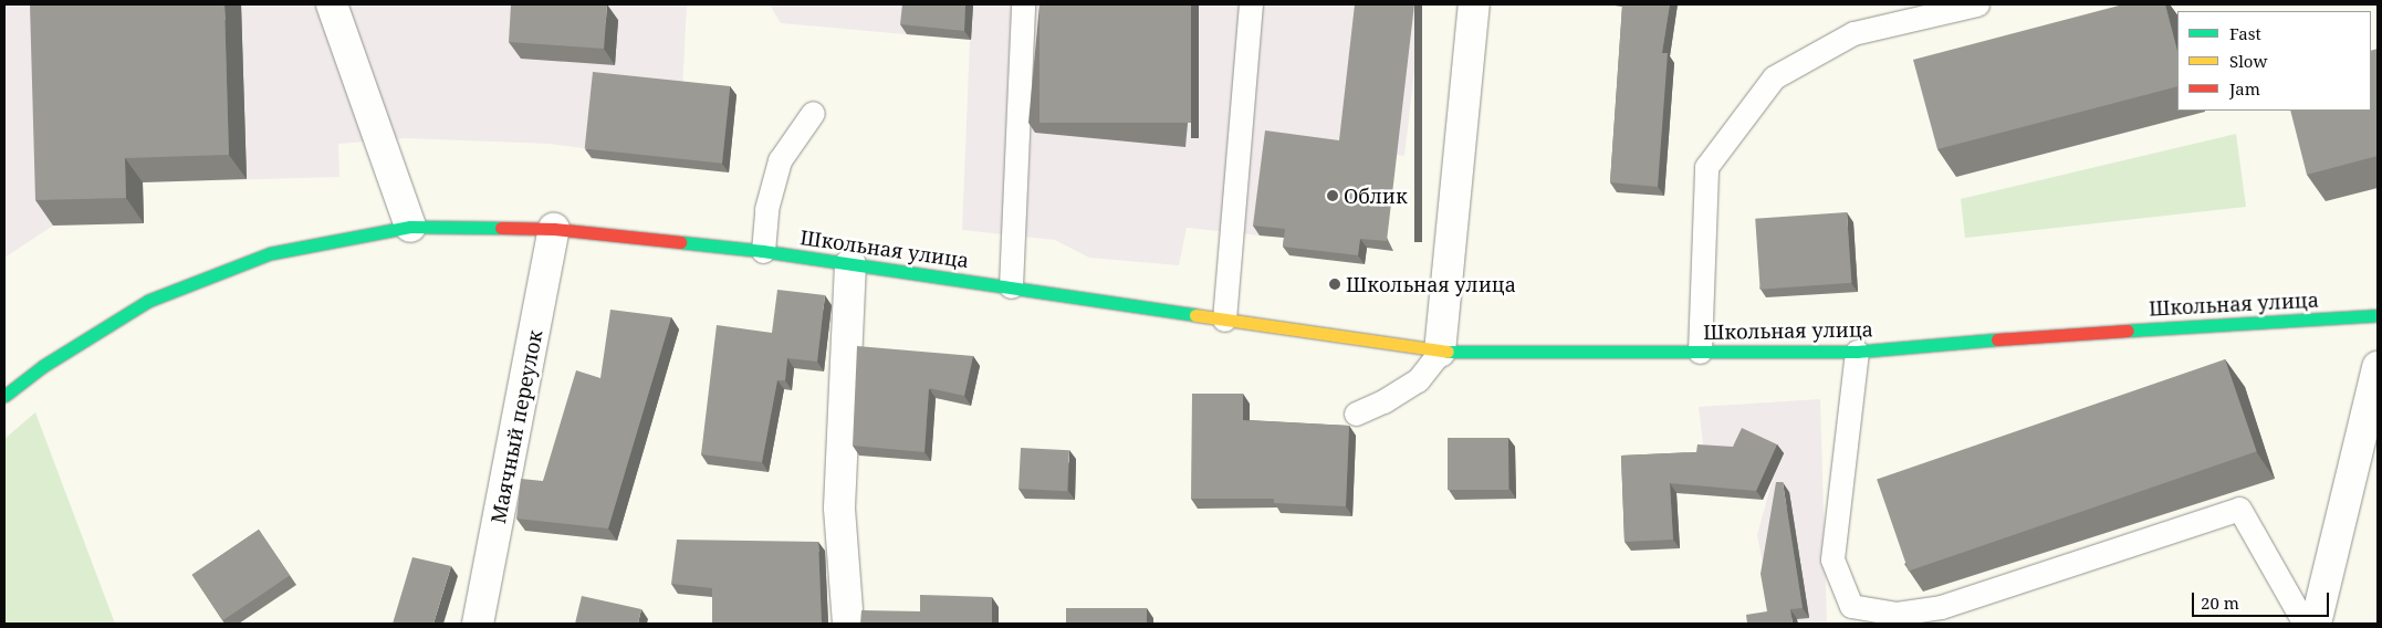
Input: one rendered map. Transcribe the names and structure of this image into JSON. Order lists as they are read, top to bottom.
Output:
{
  "streets": {
    "street": ["Школьная улица", "Маячный переулок"]
  },
  "crossings": [
    ["Школьная улица", "Маячный переулок"]
  ],
  "places": ["Облик", "Школьная улица"],
  "legend": ["Fast", "Slow", "Jam"],
  "scale_bar": "20 m"
}
